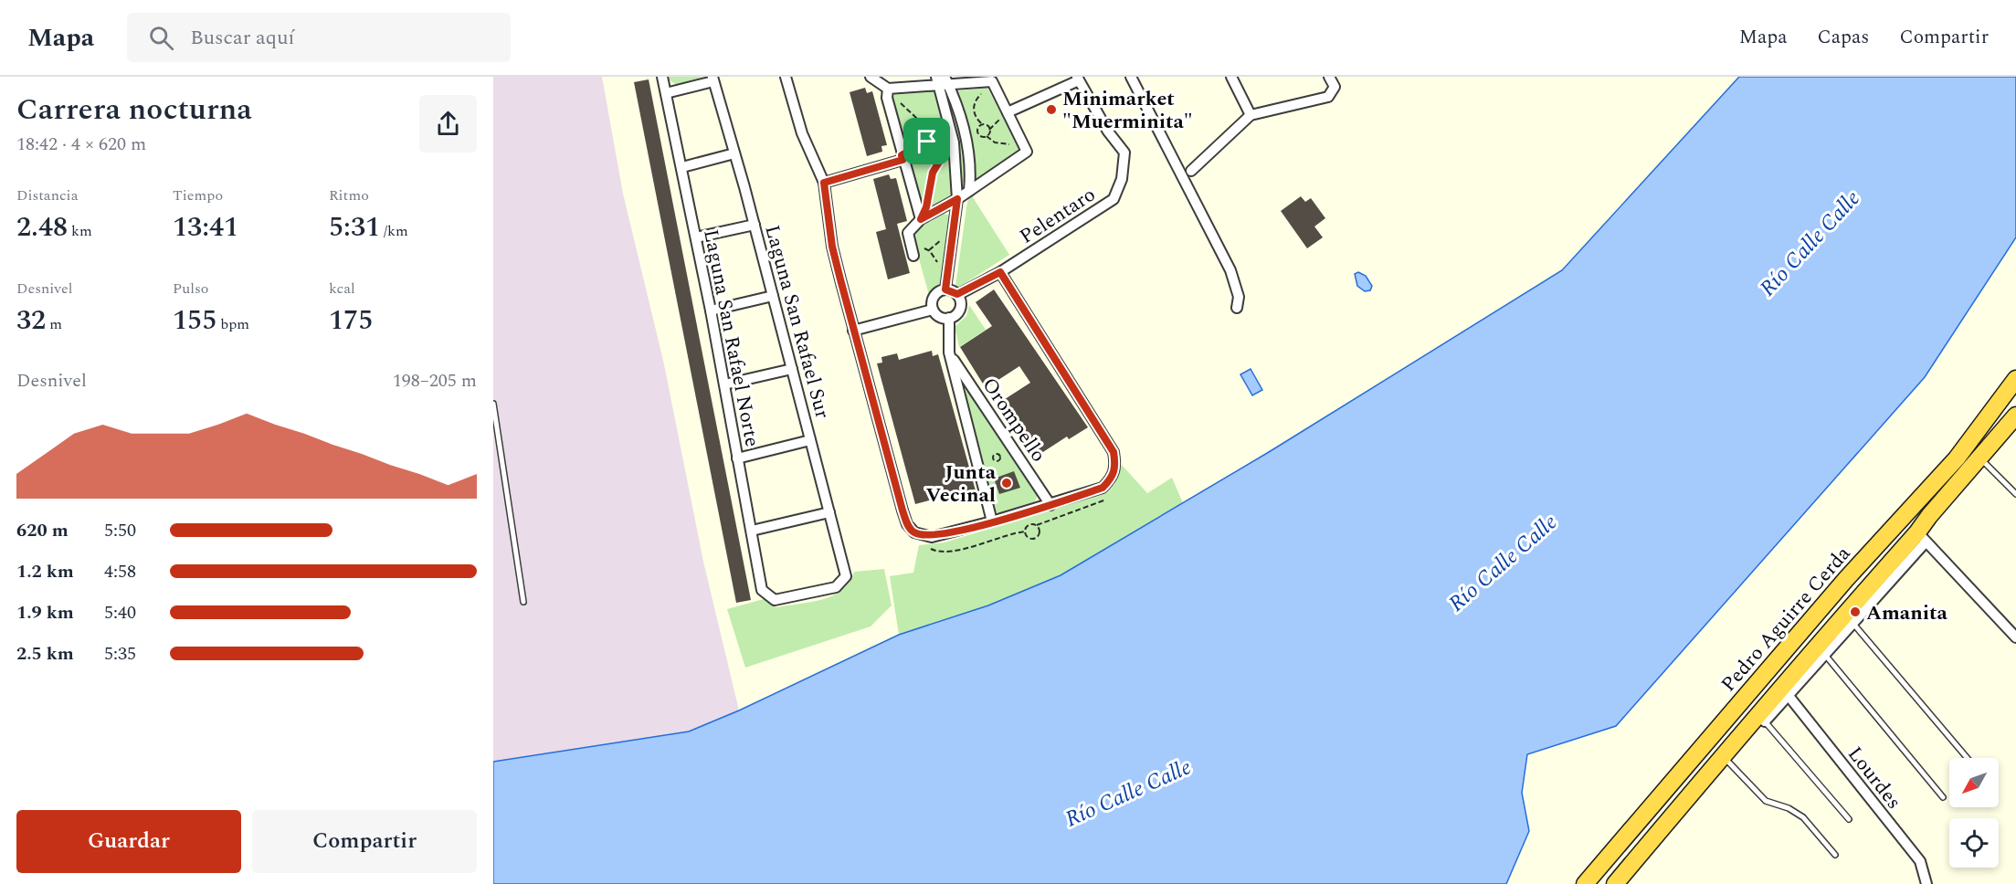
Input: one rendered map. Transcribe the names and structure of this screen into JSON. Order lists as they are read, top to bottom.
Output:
{
  "streets": {
    "highway": ["Pedro Aguirre Cerda"],
    "street": [
      "Pelentaro",
      "Laguna San Rafael Sur",
      "Laguna San Rafael Norte",
      "Orompello",
      "Lourdes"
    ]
  },
  "crossings": [
    ["Pelentaro", "Orompello"],
    ["Laguna San Rafael Sur", "Laguna San Rafael Norte"]
  ],
  "water": ["Río Calle Calle"],
  "places": ["Minimarket \"Muerminita\"", "Junta Vecinal", "Amanita"],
  "north": "bottom left",
  "page": {
    "header": "Mapa",
    "search": "Buscar aquí",
    "nav": ["Mapa", "Capas", "Compartir"],
    "heading": ["Carrera nocturna", "18:42 · 4 × 620 m"],
    "stats": [
      ["Distancia", "2.48 km"],
      ["Tiempo", "13:41"],
      ["Ritmo", "5:31 /km"],
      ["Desnivel", "32 m"],
      ["Pulso", "155 bpm"],
      ["kcal", "175"]
    ],
    "chart": ["Desnivel", "198–205 m"],
    "list": [
      {
        "name": "620 m",
        "note": "5:50"
      },
      {
        "name": "1.2 km",
        "note": "4:58"
      },
      {
        "name": "1.9 km",
        "note": "5:40"
      },
      {
        "name": "2.5 km",
        "note": "5:35"
      }
    ],
    "buttons": ["Guardar", "Compartir"]
  }
}
